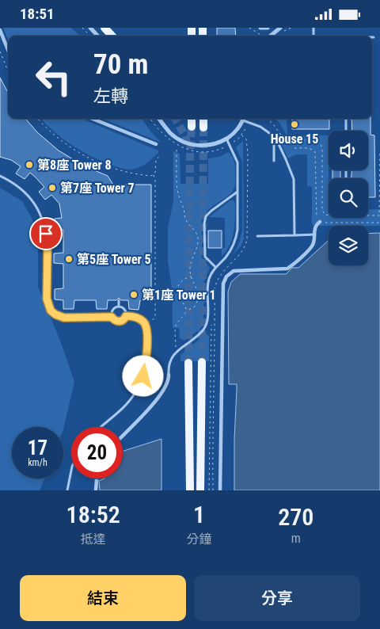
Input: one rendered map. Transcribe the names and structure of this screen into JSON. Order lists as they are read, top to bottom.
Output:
{
  "places": [
    "House 15",
    "第8座 Tower 8",
    "第7座 Tower 7",
    "第5座 Tower 5",
    "第1座 Tower 1"
  ],
  "page": {
    "status": "18:51",
    "turn": ["70 m", "左轉"],
    "speed": "17 km/h",
    "limit": "20",
    "eta": [
      "18:52",
      "抵達",
      "1",
      "分鐘",
      "270",
      "m"
    ],
    "buttons": ["結束", "分享"]
  }
}
